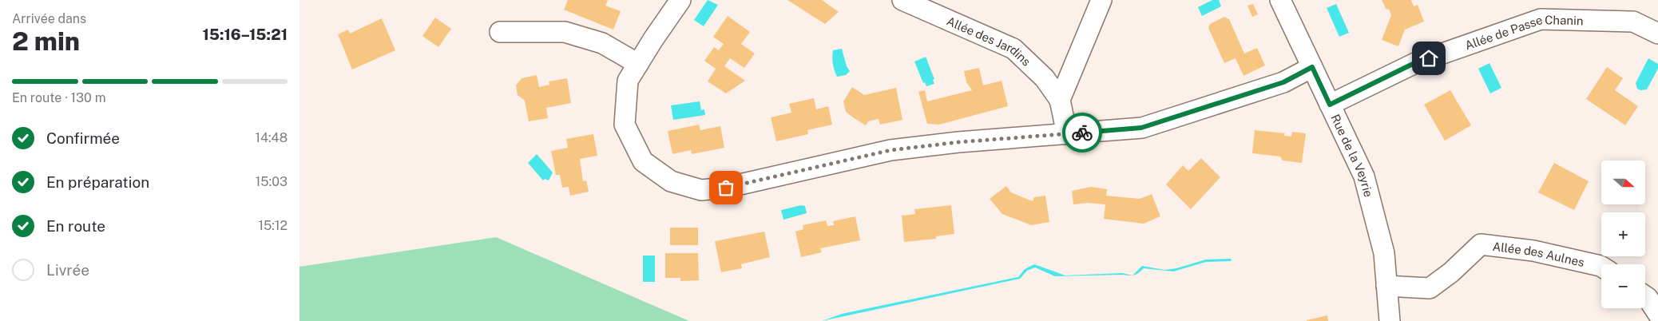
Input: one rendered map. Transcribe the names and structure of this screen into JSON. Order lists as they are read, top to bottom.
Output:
{
  "streets": {
    "street": [
      "Allée de Passe Chanin",
      "Allée des Jardins",
      "Rue de la Veyrie",
      "Allée des Aulnes"
    ]
  },
  "crossings": [
    ["Allée de Passe Chanin", "Rue de la Veyrie"],
    ["Rue de la Veyrie", "Allée des Aulnes"]
  ],
  "north": "right",
  "page": {
    "heading": ["2 min", "Arrivée dans", "15:16–15:21"],
    "bar": "En route · 130 m",
    "list": [
      ["Confirmée", "14:48"],
      ["En préparation", "15:03"],
      ["En route", "15:12"],
      "Livrée"
    ],
    "map_buttons": ["+", "−"]
  }
}
